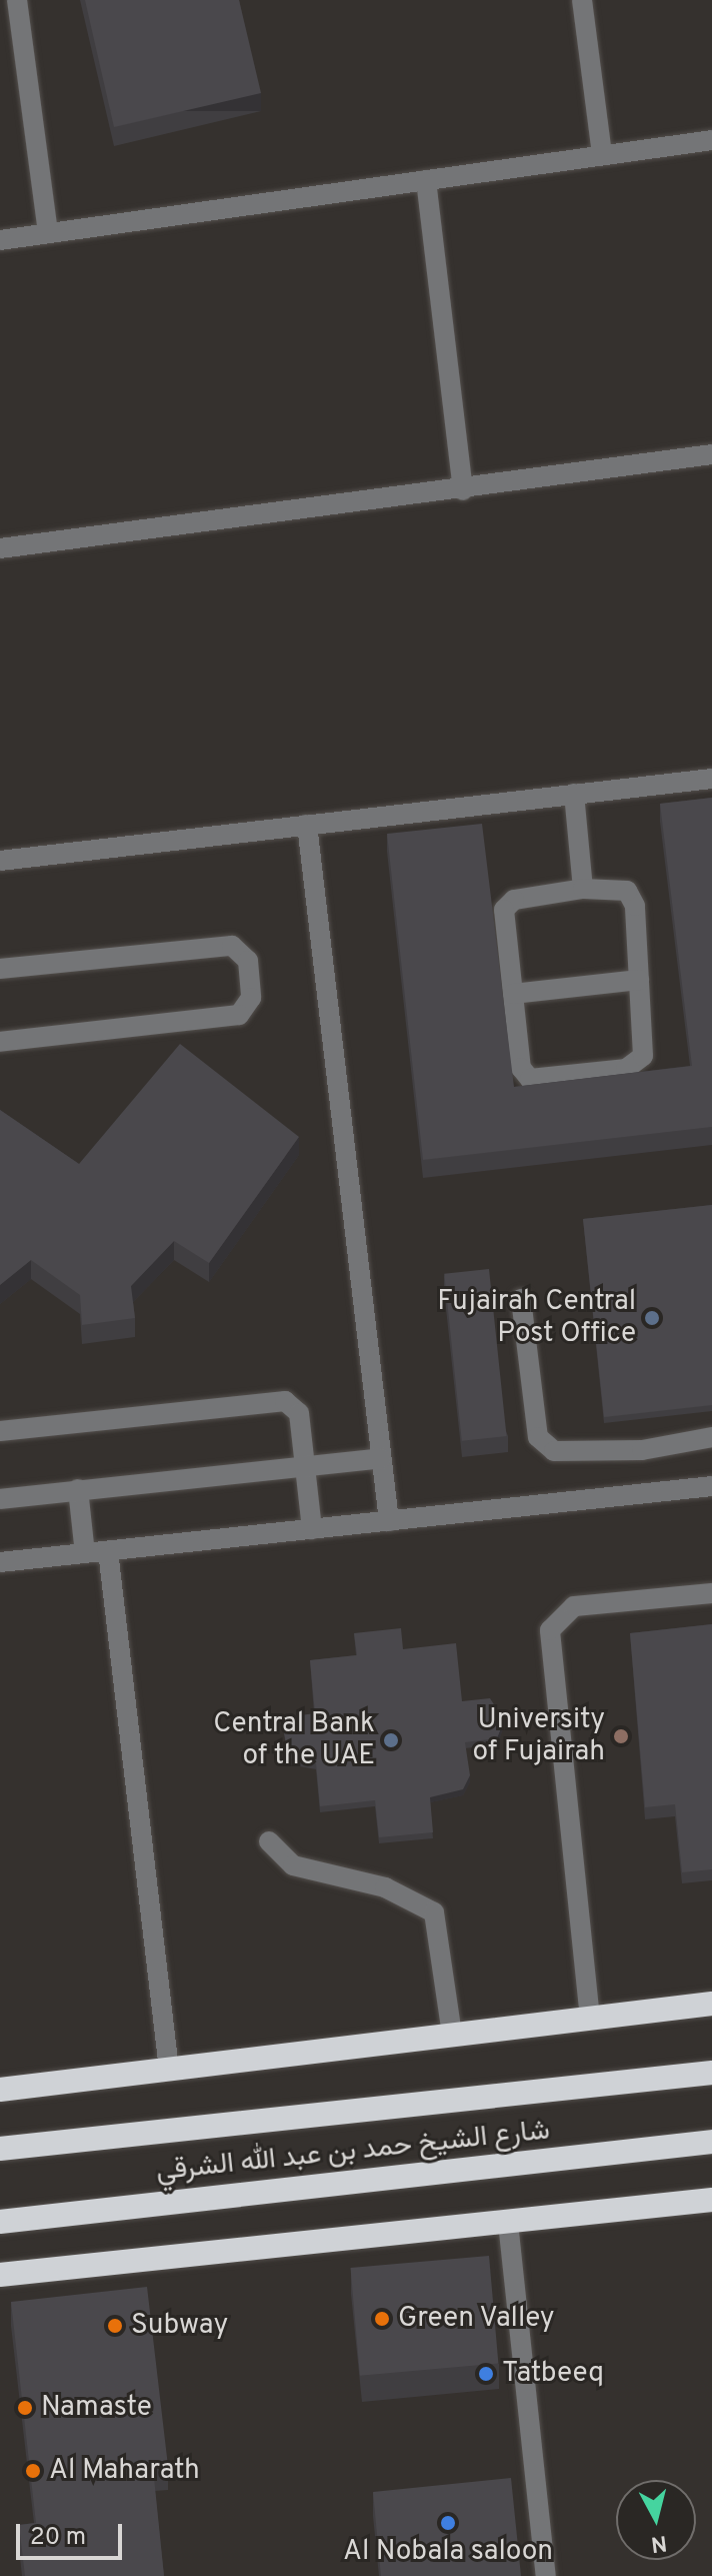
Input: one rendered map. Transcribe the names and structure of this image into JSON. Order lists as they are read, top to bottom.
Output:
{
  "streets": {
    "highway": ["شارع الشيخ حمد بن عبد الله الشرقي"]
  },
  "places": [
    "Fujairah Central Post Office",
    "University of Fujairah",
    "Central Bank of the UAE",
    "Green Valley",
    "Subway",
    "Tatbeeq",
    "Namaste",
    "Al Maharath",
    "Al Nobala saloon"
  ],
  "scale_bar": "20 m",
  "north": "bottom"
}
